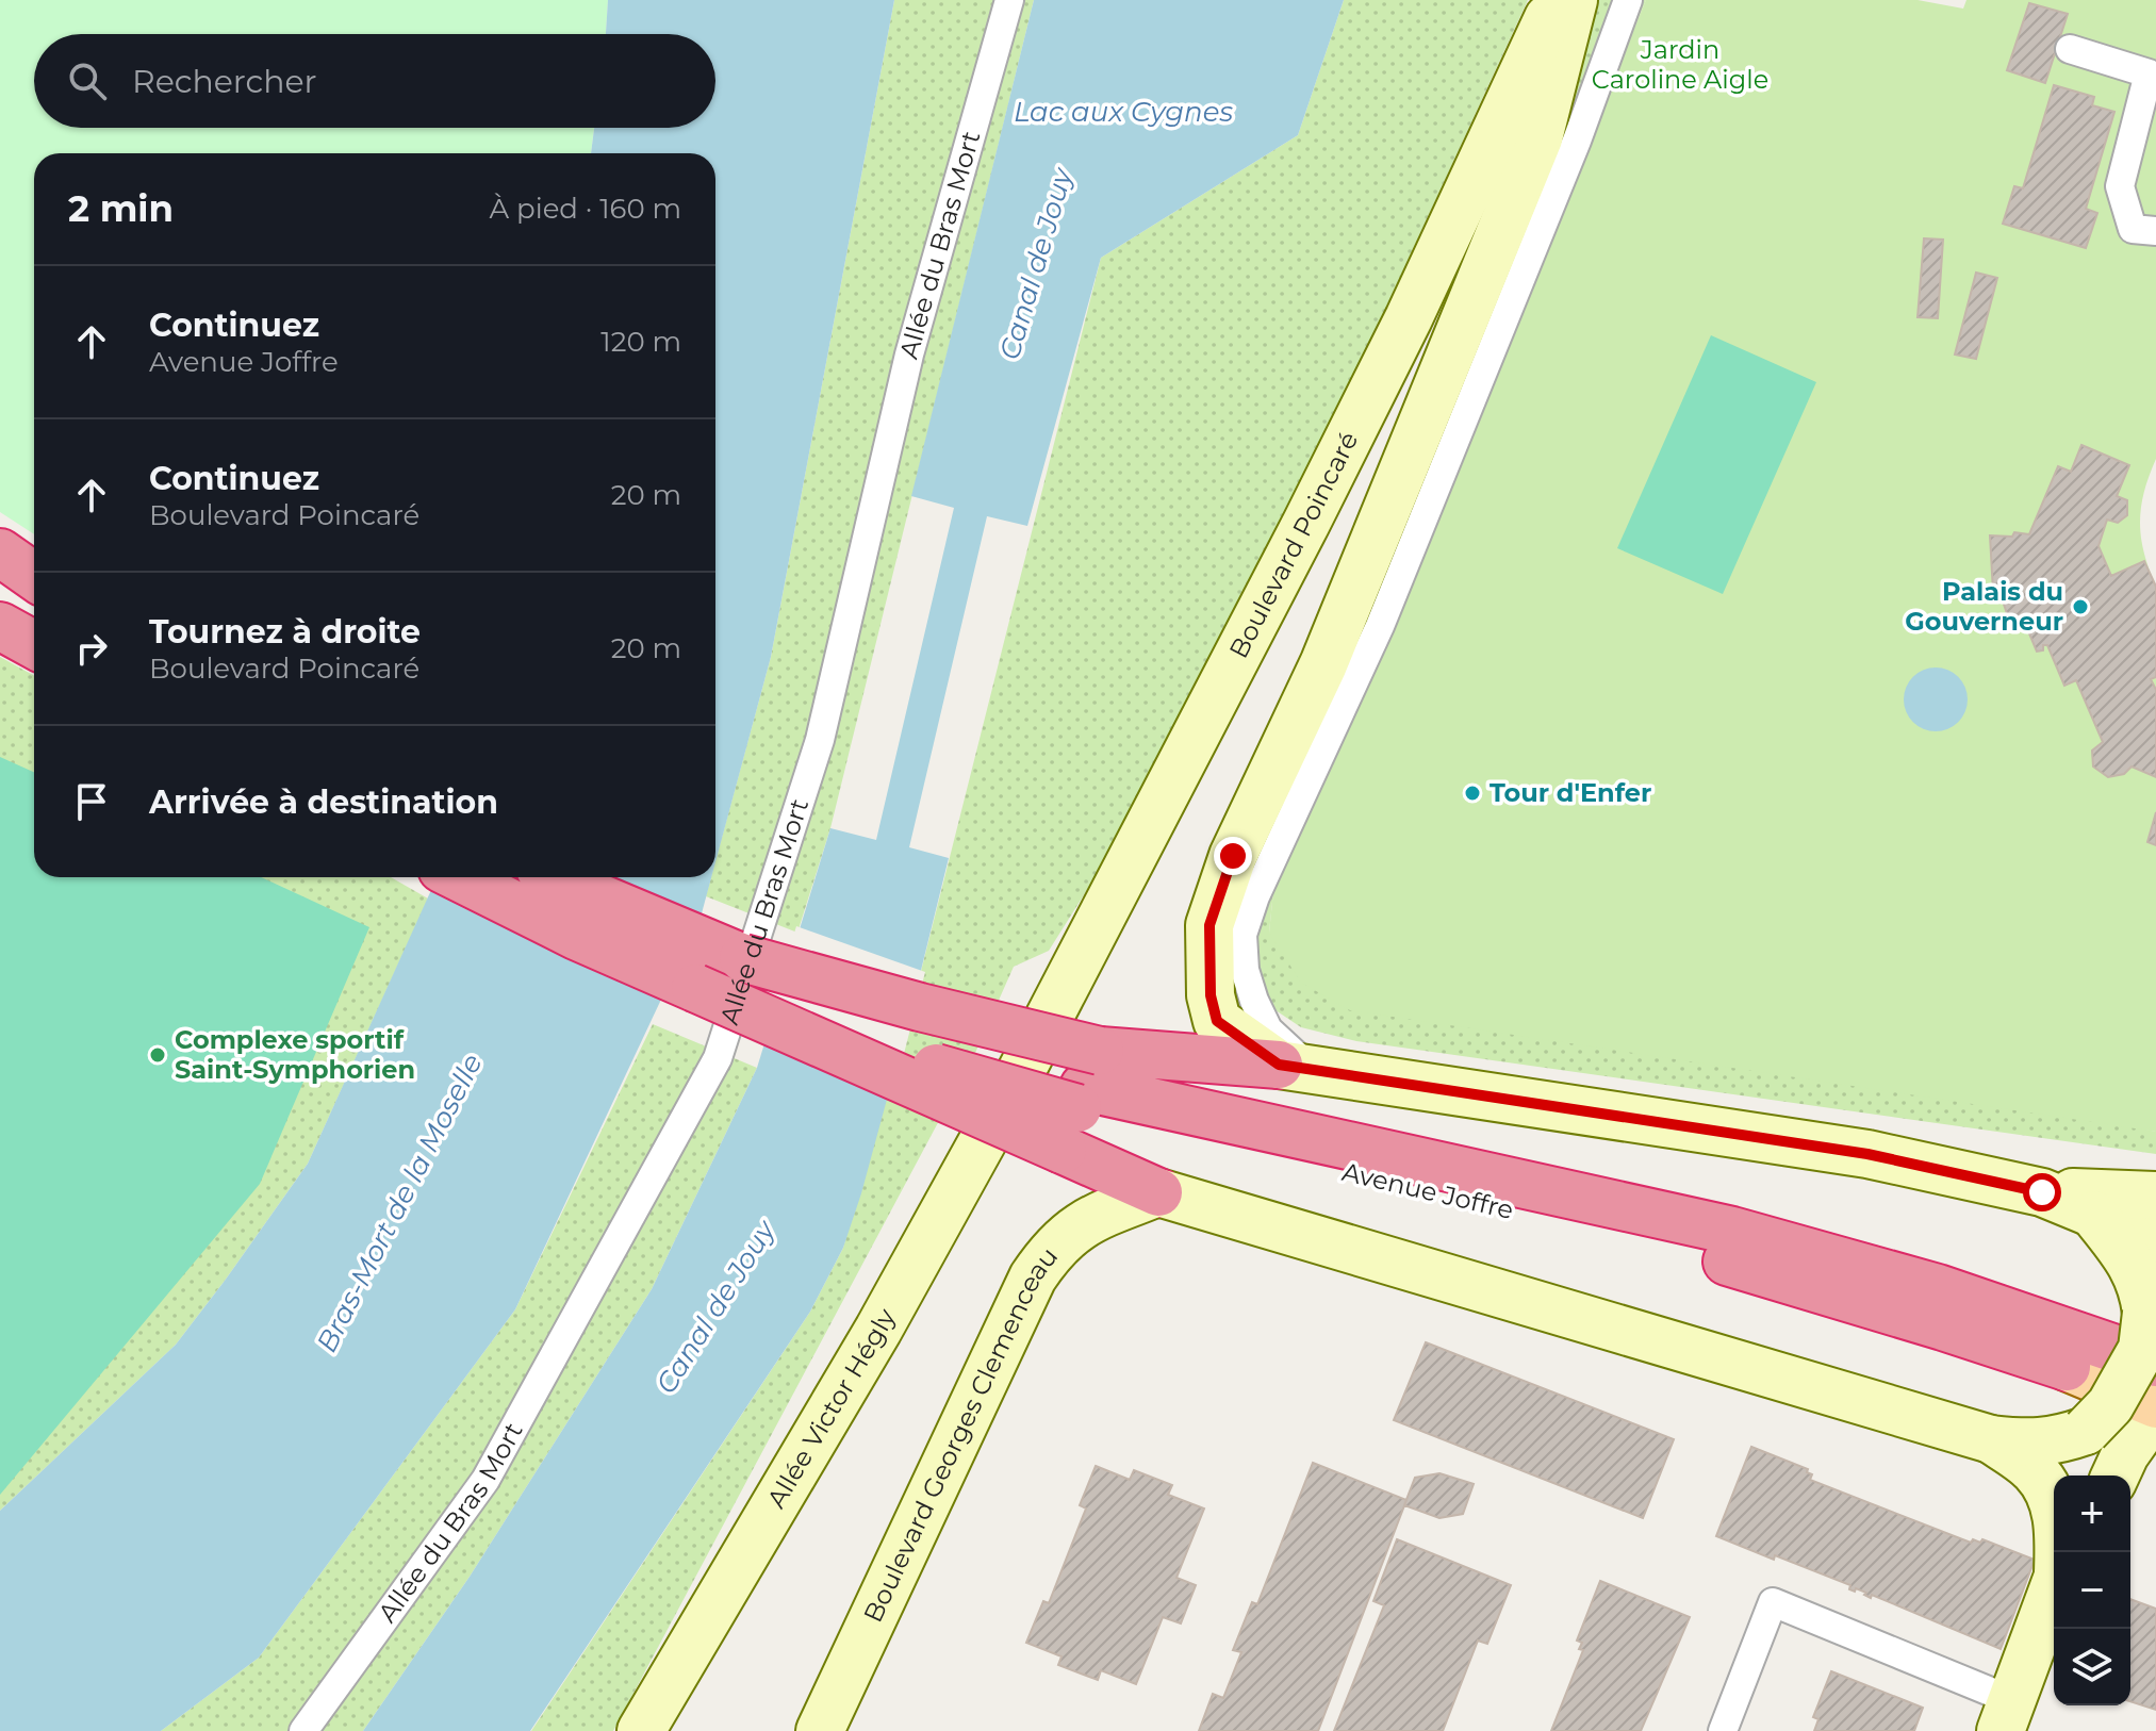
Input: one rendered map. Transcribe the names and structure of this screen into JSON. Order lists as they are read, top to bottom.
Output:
{
  "streets": {
    "highway": ["Avenue Joffre"],
    "street": ["Boulevard Poincaré", "Allée Victor Hégly", "Boulevard Georges Clemenceau"],
    "lane": ["Allée du Bras Mort"]
  },
  "crossings": [
    ["Boulevard Poincaré", "Allée Victor Hégly"]
  ],
  "water": ["Lac aux Cygnes", "Canal de Jouy", "Bras-Mort de la Moselle"],
  "parks": ["Jardin Caroline Aigle"],
  "places": ["Palais du Gouverneur", "Tour d'Enfer", "Complexe sportif Saint-Symphorien"],
  "page": {
    "search": "Rechercher",
    "heading": ["2 min", "À pied · 160 m"],
    "list": [
      ["Continuez", "Avenue Joffre", "120 m"],
      ["Continuez", "Boulevard Poincaré", "20 m"],
      ["Tournez à droite", "Boulevard Poincaré", "20 m"],
      "Arrivée à destination"
    ],
    "map_buttons": ["+", "−"]
  }
}
